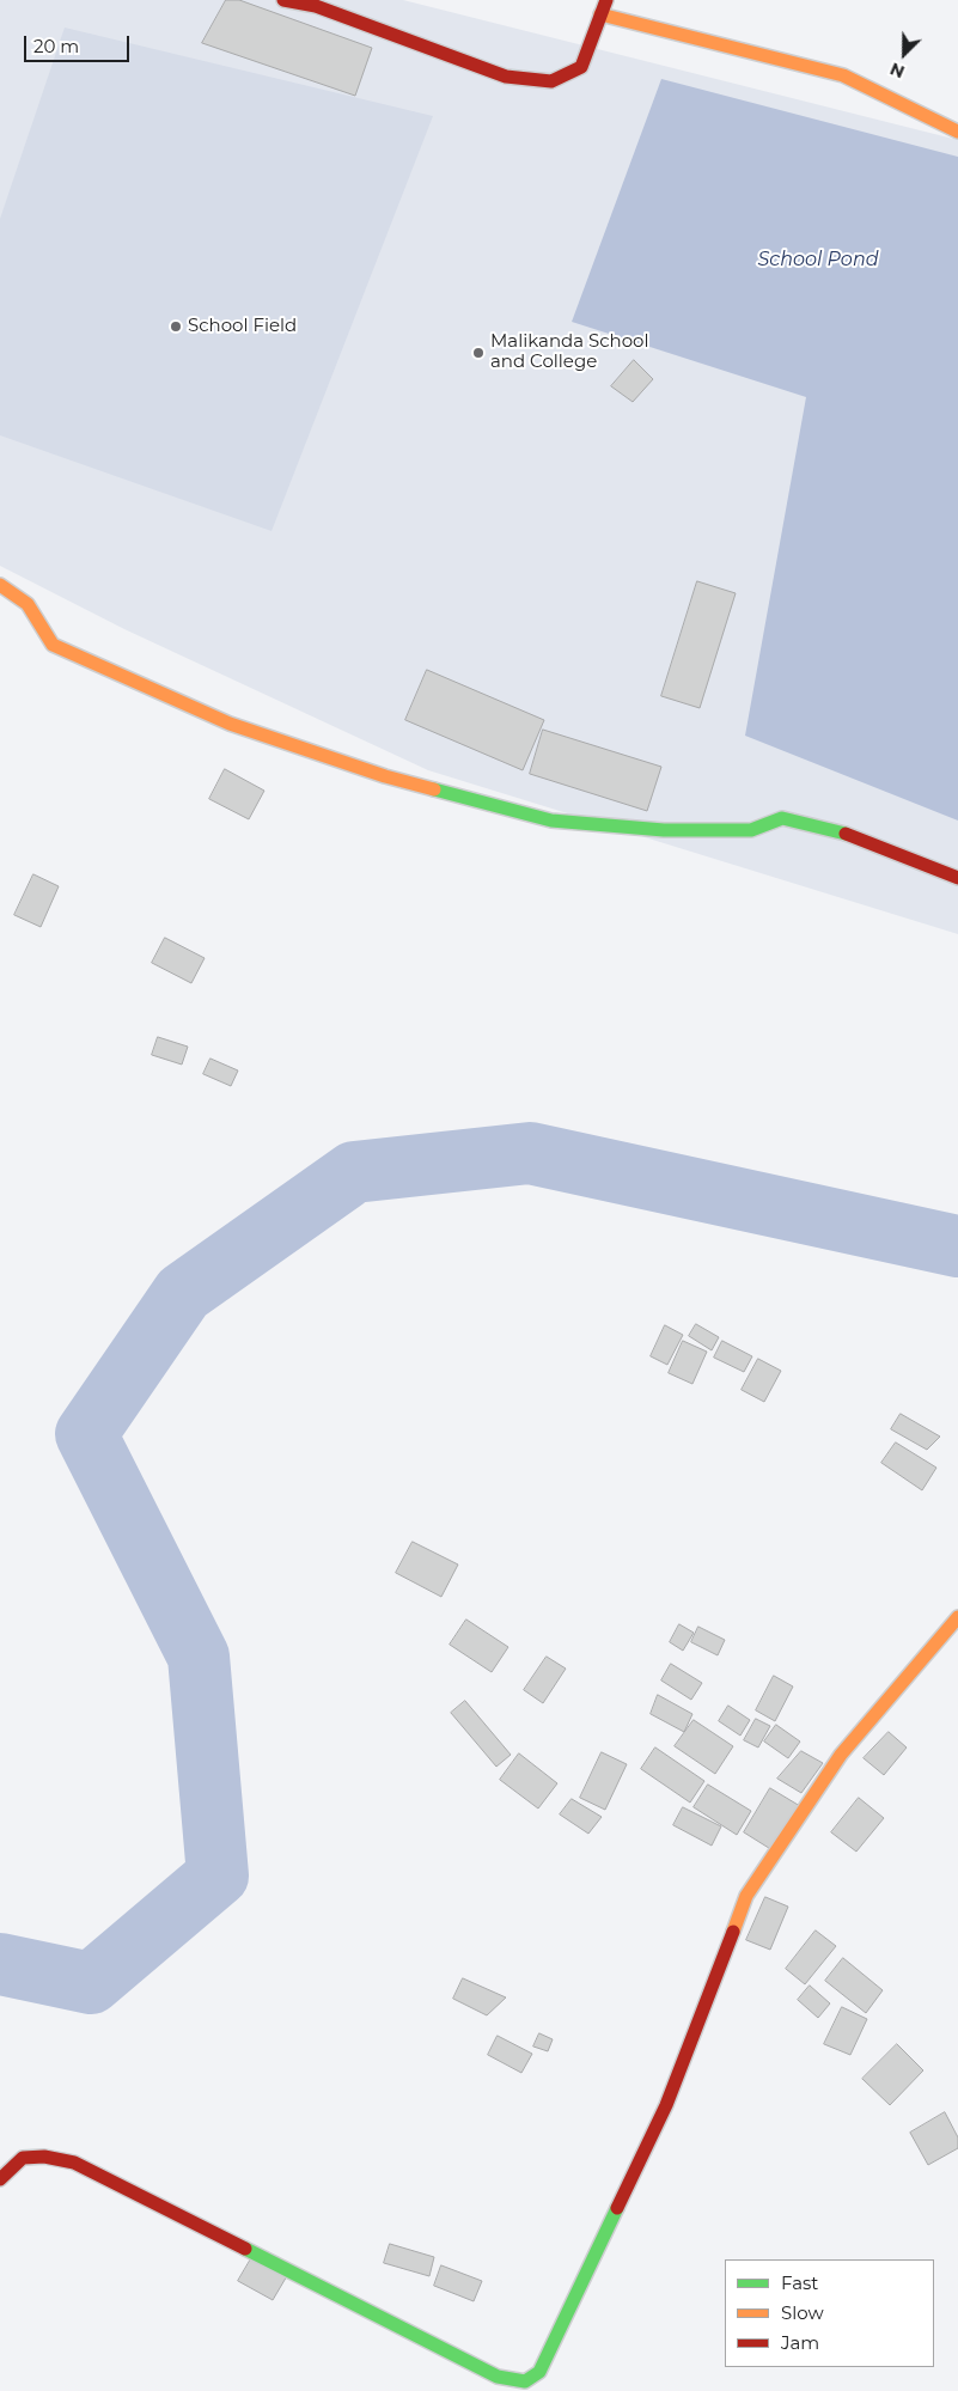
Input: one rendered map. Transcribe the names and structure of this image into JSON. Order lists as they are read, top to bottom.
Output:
{
  "water": ["School Pond"],
  "places": ["School Field", "Malikanda School and College"],
  "legend": ["Fast", "Slow", "Jam"],
  "scale_bar": "20 m",
  "north": "bottom left"
}
